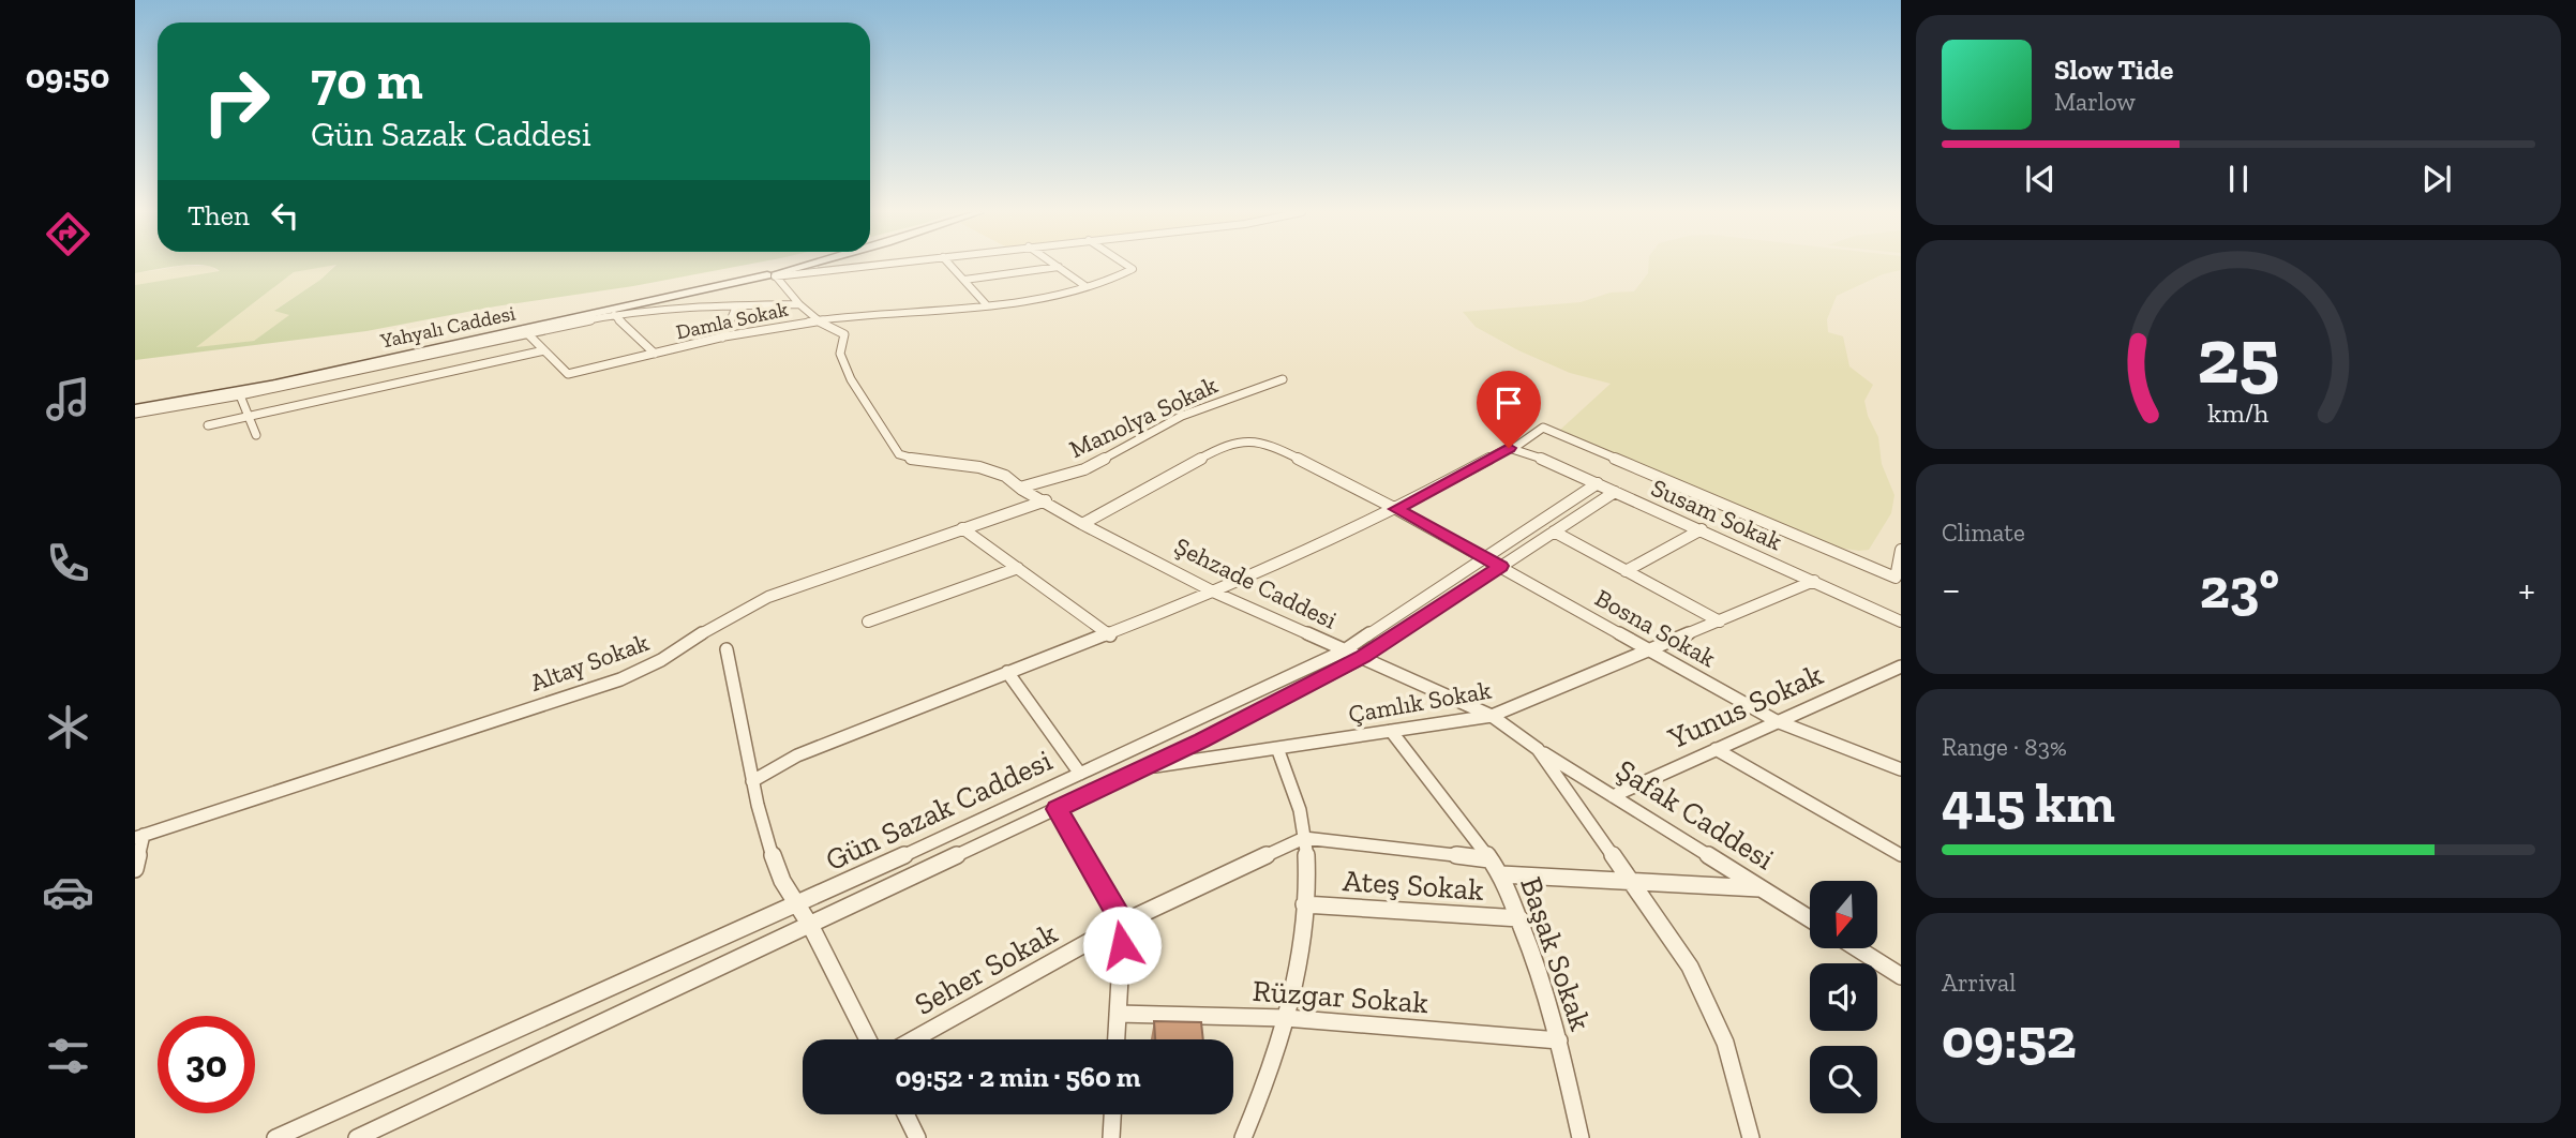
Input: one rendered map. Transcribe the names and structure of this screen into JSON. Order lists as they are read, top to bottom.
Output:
{
  "streets": {
    "main road": ["Yahyalı Caddesi"],
    "street": [
      "Damla Sokak",
      "Manolya Sokak",
      "Susam Sokak",
      "Şehzade Caddesi",
      "Bosna Sokak",
      "Altay Sokak",
      "Çamlık Sokak",
      "Yunus Sokak",
      "Gün Sazak Caddesi",
      "Şafak Caddesi",
      "Ateş Sokak",
      "Başak Sokak",
      "Seher Sokak",
      "Rüzgar Sokak"
    ]
  },
  "crossings": [
    ["Damla Sokak", "Yahyalı Caddesi"],
    ["Damla Sokak", "Şehzade Caddesi"],
    ["Manolya Sokak", "Şehzade Caddesi"],
    ["Susam Sokak", "Çamlık Sokak"],
    ["Susam Sokak", "Gün Sazak Caddesi"],
    ["Şehzade Caddesi", "Bosna Sokak"],
    ["Şehzade Caddesi", "Altay Sokak"],
    ["Şehzade Caddesi", "Çamlık Sokak"],
    ["Şehzade Caddesi", "Gün Sazak Caddesi"],
    ["Şehzade Caddesi", "Şafak Caddesi"],
    ["Bosna Sokak", "Çamlık Sokak"],
    ["Bosna Sokak", "Yunus Sokak"],
    ["Bosna Sokak", "Gün Sazak Caddesi"],
    ["Çamlık Sokak", "Gün Sazak Caddesi"],
    ["Çamlık Sokak", "Başak Sokak"],
    ["Yunus Sokak", "Şafak Caddesi"],
    ["Ateş Sokak", "Başak Sokak"],
    ["Başak Sokak", "Rüzgar Sokak"]
  ],
  "north": "bottom",
  "page": {
    "tabs": "09:50",
    "turn": ["70 m", "Gün Sazak Caddesi"],
    "song": ["Slow Tide", "Marlow"],
    "then": "Then",
    "tile": [
      "Climate",
      ["Range · 83%", "415 km"],
      ["Arrival", "09:52"]
    ],
    "heat": ["−", "23°", "+"],
    "limit": "30",
    "trip": "09:52 · 2 min · 560 m",
    "gauge": ["25", "km/h"]
  }
}
